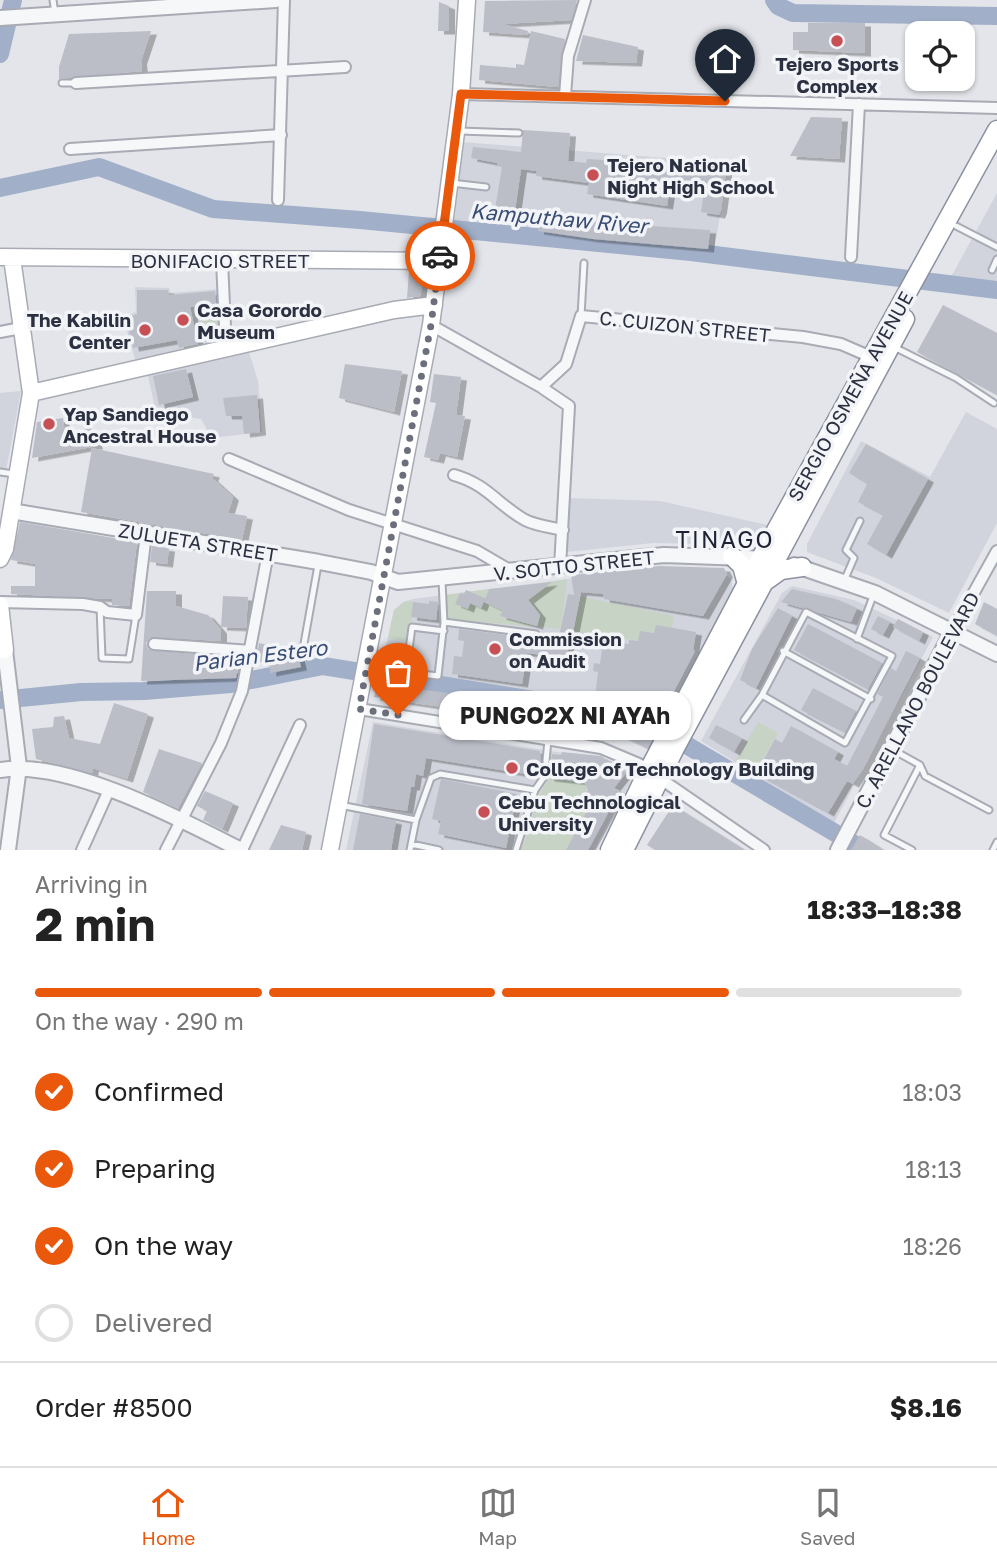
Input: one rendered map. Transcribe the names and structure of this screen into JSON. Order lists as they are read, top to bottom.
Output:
{
  "streets": {
    "highway": ["SERGIO OSMEÑA AVENUE"],
    "main road": ["BONIFACIO STREET"],
    "street": [
      "C. CUIZON STREET",
      "ZULUETA STREET",
      "V. SOTTO STREET",
      "C. ARELLANO BOULEVARD"
    ]
  },
  "crossings": [
    ["C. CUIZON STREET", "SERGIO OSMEÑA AVENUE"],
    ["SERGIO OSMEÑA AVENUE", "V. SOTTO STREET"],
    ["ZULUETA STREET", "V. SOTTO STREET"],
    ["V. SOTTO STREET", "C. ARELLANO BOULEVARD"]
  ],
  "districts": ["TINAGO"],
  "water": ["Kamputhaw River", "Parian Estero"],
  "places": [
    "Tejero Sports Complex",
    "Tejero National Night High School",
    "Casa Gorordo Museum",
    "The Kabilin Center",
    "Yap Sandiego Ancestral House",
    "Commission on Audit",
    "PUNGO2X NI AYAh",
    "College of Technology Building",
    "Cebu Technological University"
  ],
  "page": {
    "bubble": "PUNGO2X NI AYAh",
    "heading": ["2 min", "Arriving in", "18:33–18:38"],
    "panel": ["Order #8500", "$8.16"],
    "bar": "On the way · 290 m",
    "list": [
      ["Confirmed", "18:03"],
      ["Preparing", "18:13"],
      ["On the way", "18:26"],
      "Delivered"
    ],
    "tabs": ["Home", "Map", "Saved"]
  }
}
